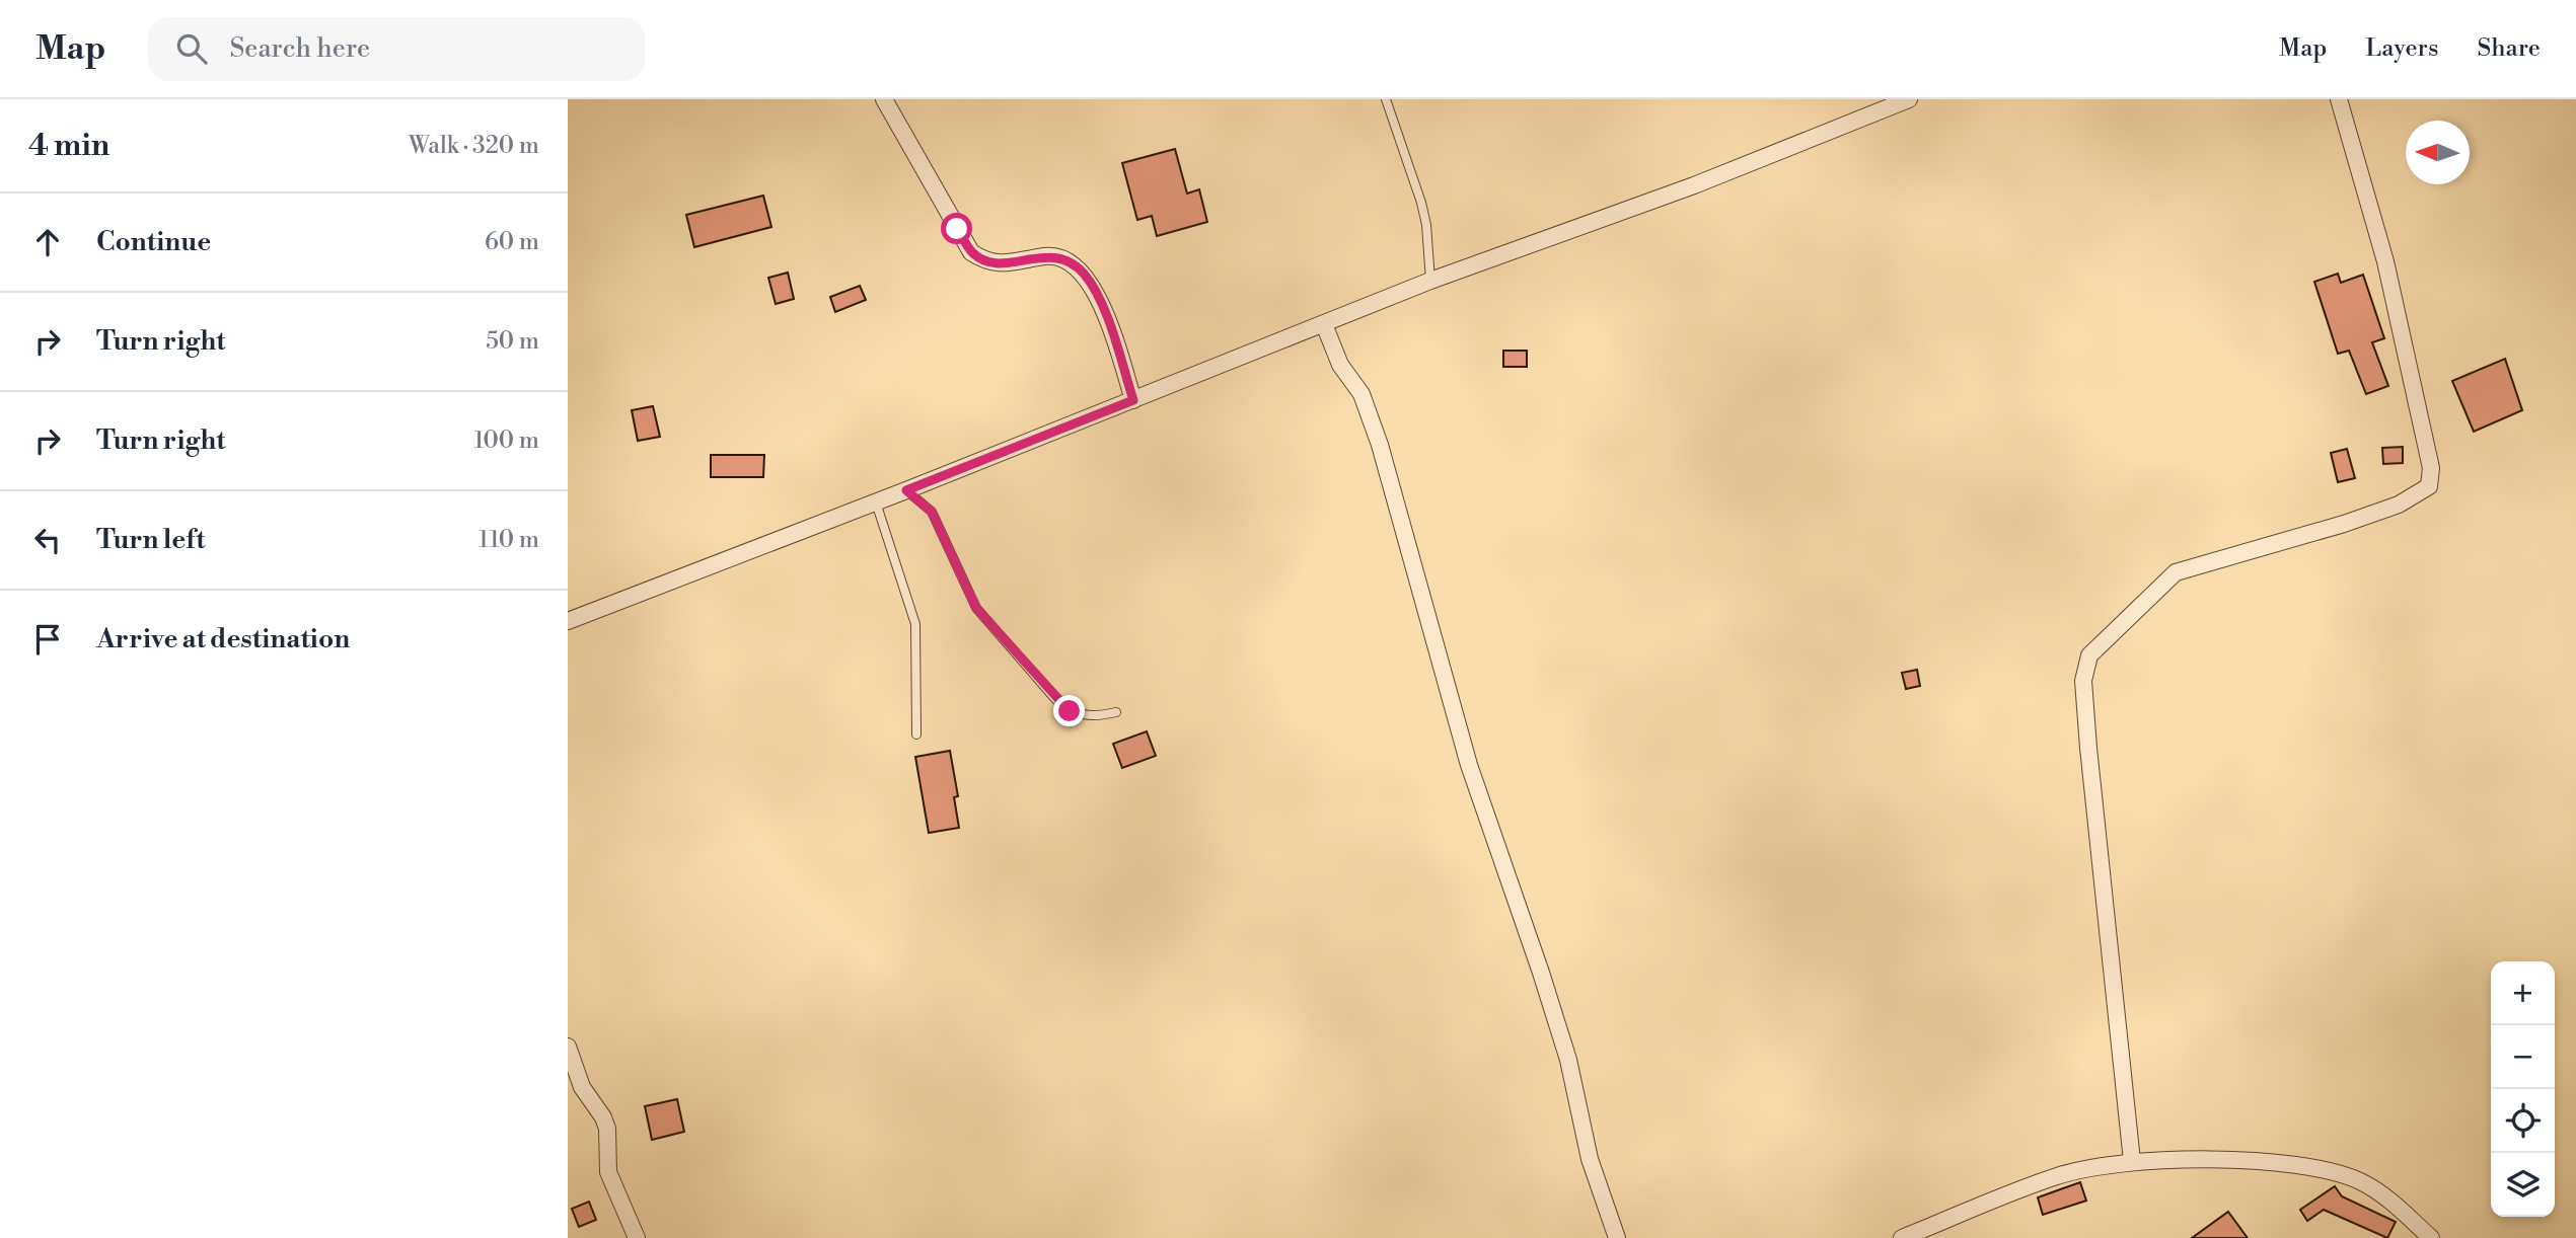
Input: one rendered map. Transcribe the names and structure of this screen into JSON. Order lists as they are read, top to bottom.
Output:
{
  "north": "left",
  "page": {
    "header": "Map",
    "search": "Search here",
    "nav": ["Map", "Layers", "Share"],
    "heading": ["4 min", "Walk · 320 m"],
    "list": [
      ["Continue", "60 m"],
      ["Turn right", "50 m"],
      ["Turn right", "100 m"],
      ["Turn left", "110 m"],
      "Arrive at destination"
    ],
    "map_buttons": ["+", "−"]
  }
}
